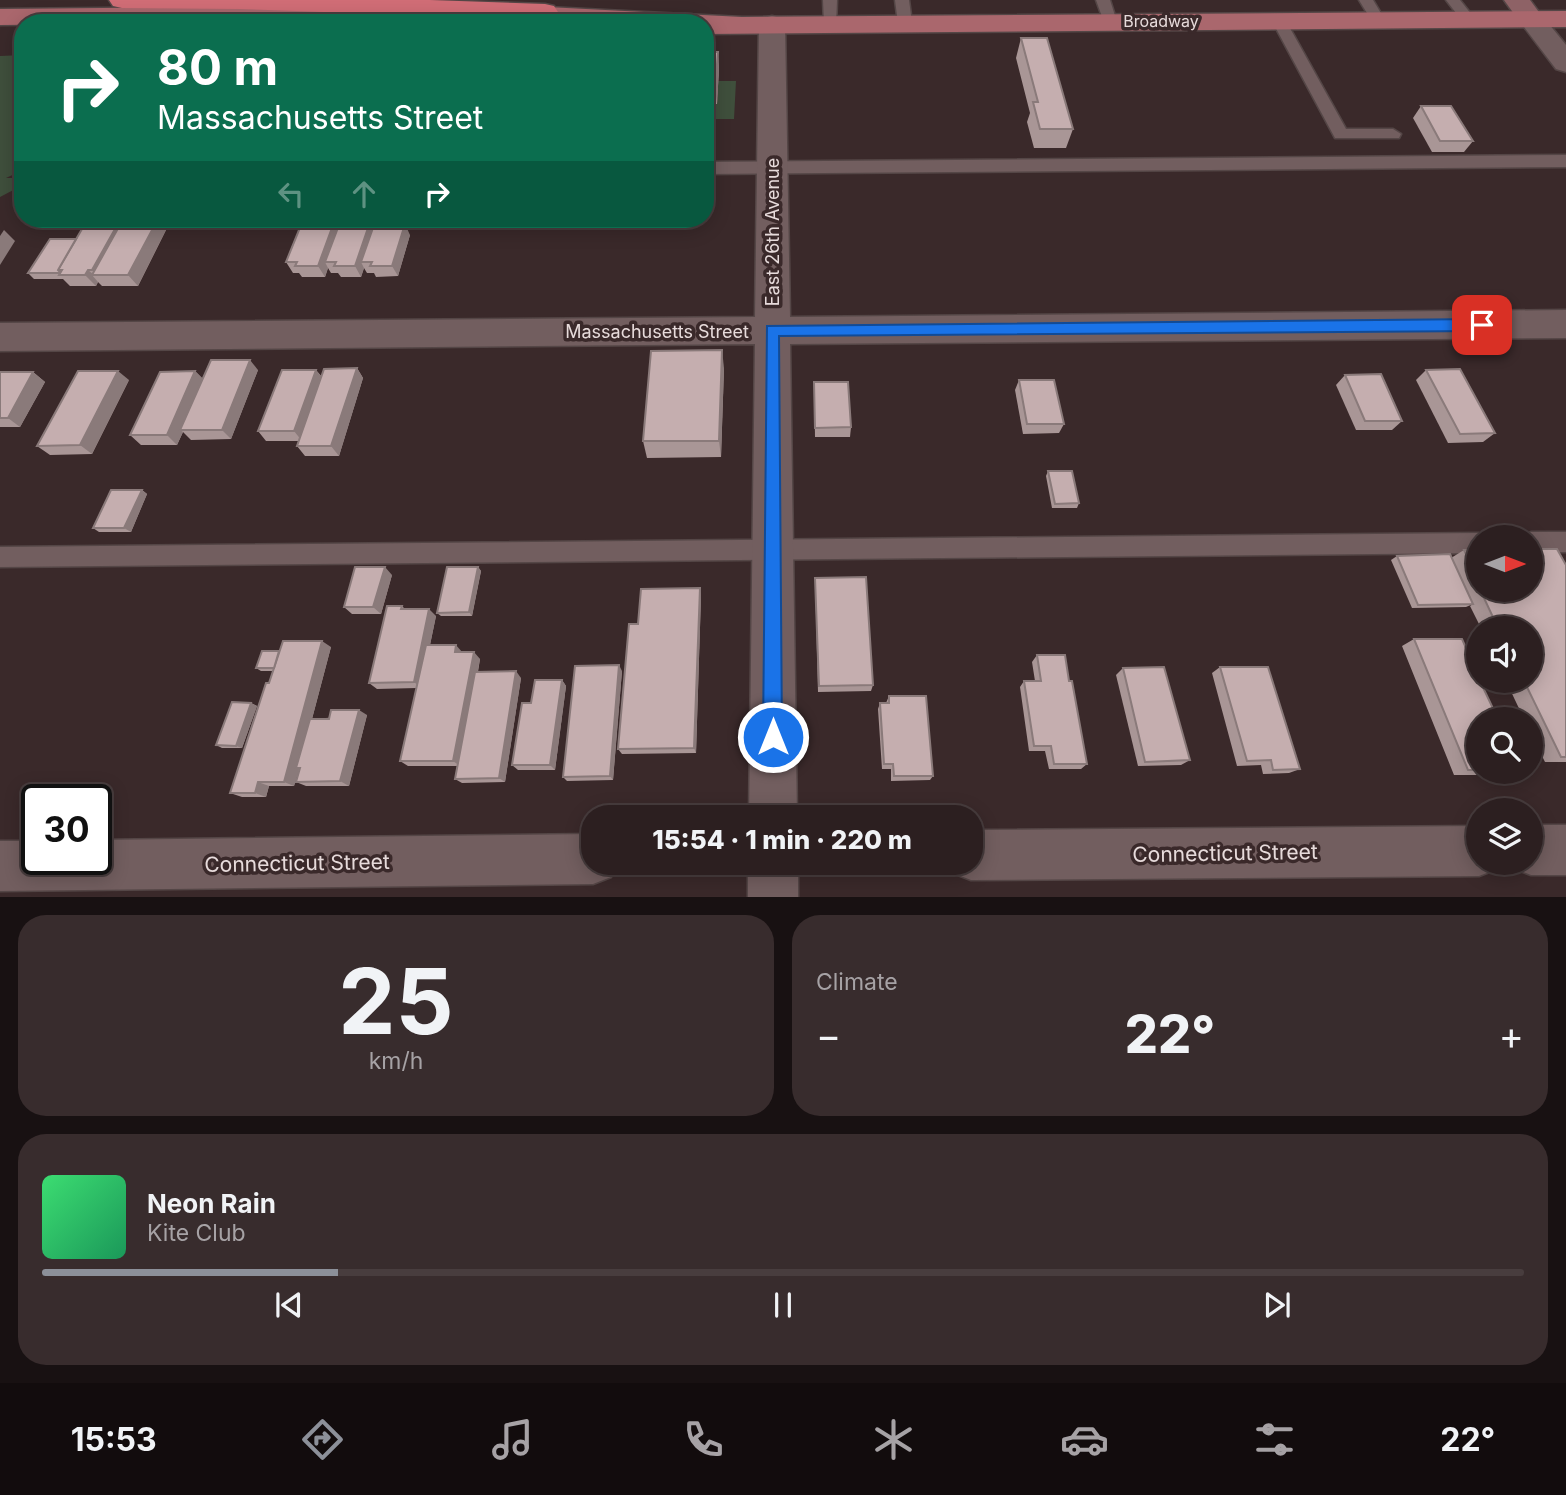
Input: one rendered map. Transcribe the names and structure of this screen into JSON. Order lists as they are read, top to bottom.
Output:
{
  "streets": {
    "main road": ["Broadway"],
    "street": ["East 26th Avenue", "Massachusetts Street", "Connecticut Street"]
  },
  "crossings": [
    ["Broadway", "East 26th Avenue"],
    ["East 26th Avenue", "Massachusetts Street"]
  ],
  "north": "right",
  "page": {
    "turn": ["80 m", "Massachusetts Street"],
    "limit": "30",
    "trip": "15:54 · 1 min · 220 m",
    "tile": [
      ["25", "km/h"],
      "Climate"
    ],
    "heat": ["−", "22°", "+"],
    "song": ["Neon Rain", "Kite Club"],
    "tabs": ["15:53", "22°"]
  }
}
